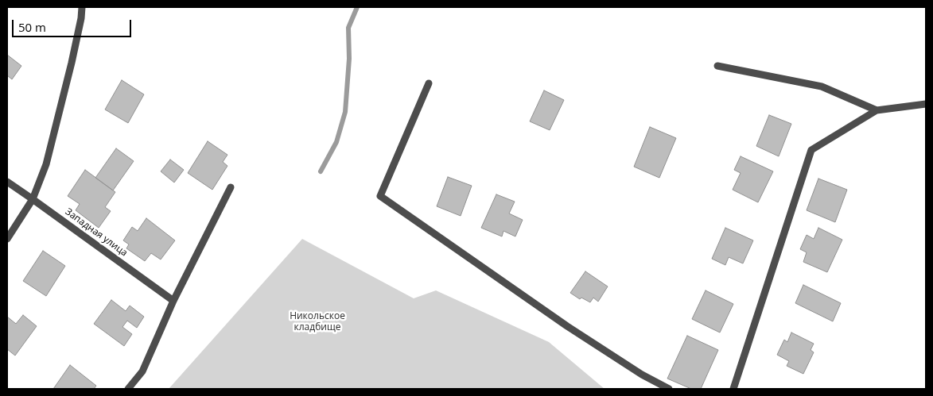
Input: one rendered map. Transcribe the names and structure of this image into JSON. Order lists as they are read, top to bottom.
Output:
{
  "streets": {
    "street": ["Западная улица"]
  },
  "parks": ["Никольское кладбище"],
  "scale_bar": "50 m"
}
